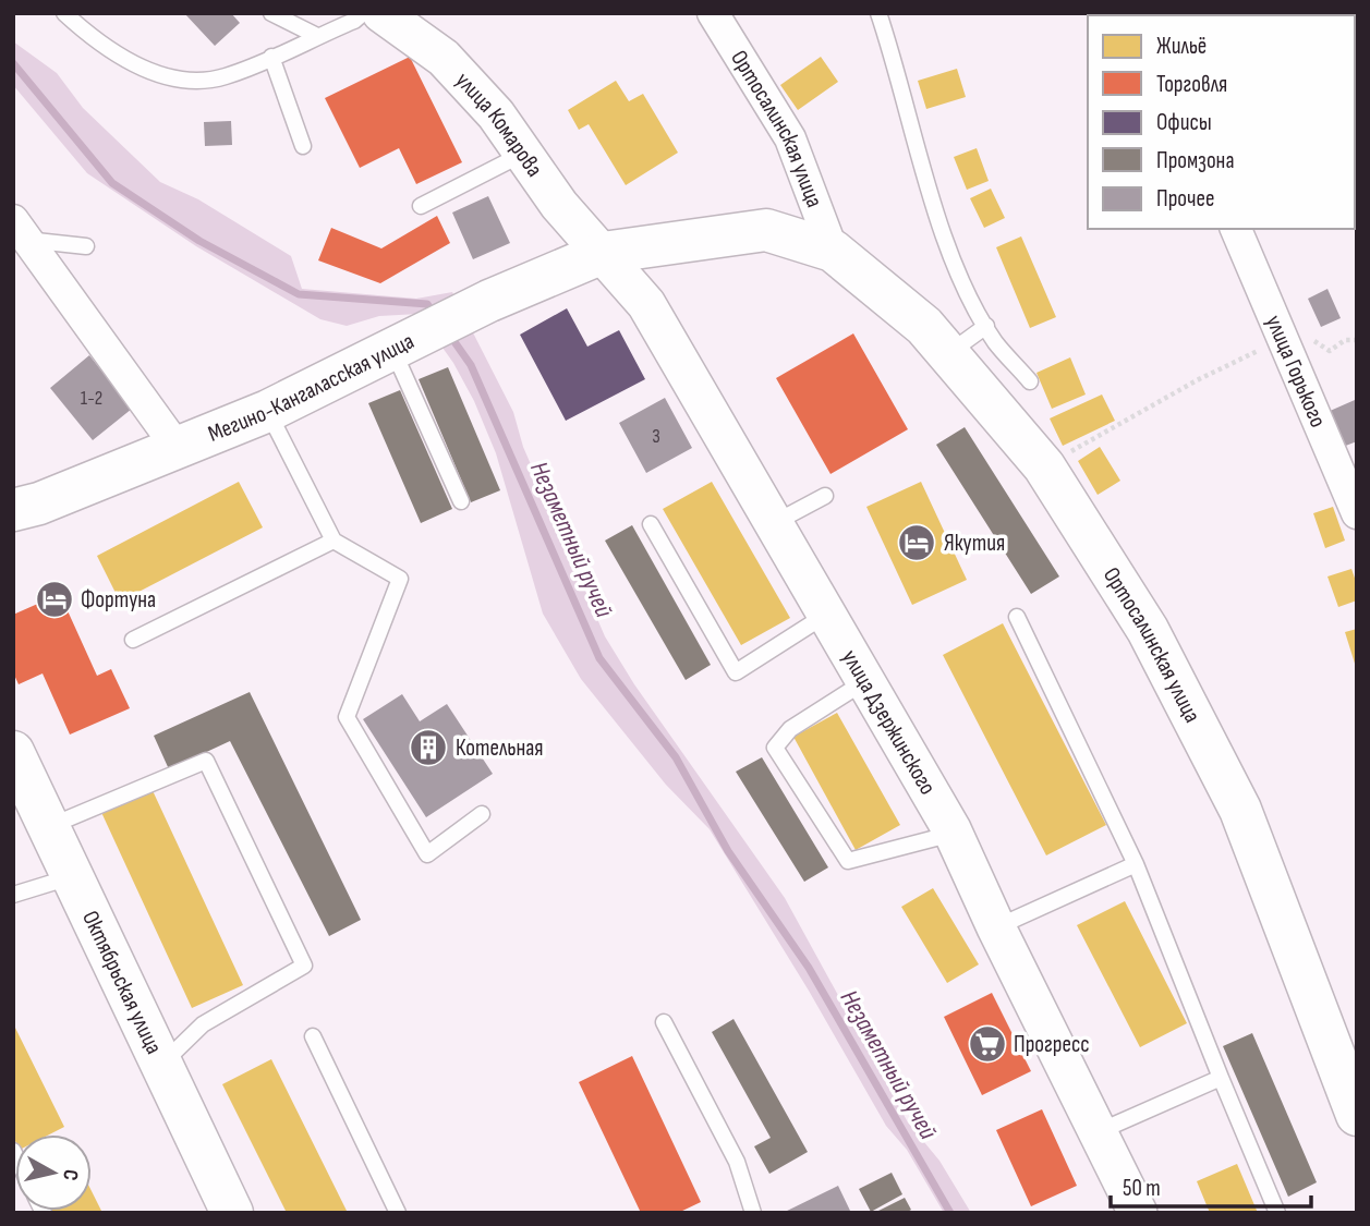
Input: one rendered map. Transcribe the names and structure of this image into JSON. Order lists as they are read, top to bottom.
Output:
{
  "streets": {
    "main road": ["Ортосалинская улица", "Мегино-Кангаласская улица", "Октябрьская улица"],
    "street": ["улица Комарова", "улица Горького", "улица Дзержинского"]
  },
  "crossings": [
    ["улица Комарова", "Ортосалинская улица"],
    ["улица Комарова", "Мегино-Кангаласская улица"],
    ["улица Комарова", "улица Дзержинского"],
    ["Ортосалинская улица", "Мегино-Кангаласская улица"],
    ["Ортосалинская улица", "улица Дзержинского"],
    ["Мегино-Кангаласская улица", "улица Дзержинского"]
  ],
  "water": ["Незаметный ручей"],
  "places": {
    "hotel": ["Якутия", "Фортуна"],
    "building": ["Котельная"],
    "supermarket": ["Прогресс"]
  },
  "house_numbers": ["1-2", "3"],
  "legend": [
    "Жильё",
    "Торговля",
    "Офисы",
    "Промзона",
    "Прочее"
  ],
  "scale_bar": "50 m",
  "north": "right"
}
